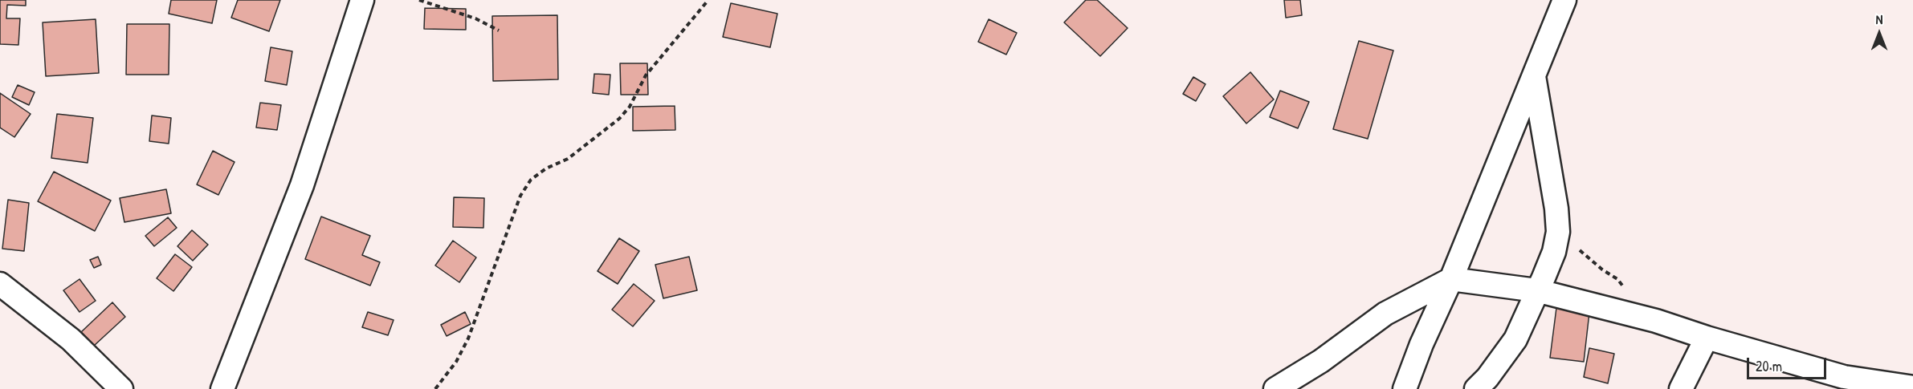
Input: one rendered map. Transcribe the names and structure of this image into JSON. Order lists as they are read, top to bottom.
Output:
{
  "scale_bar": "20 m",
  "north": "top"
}
